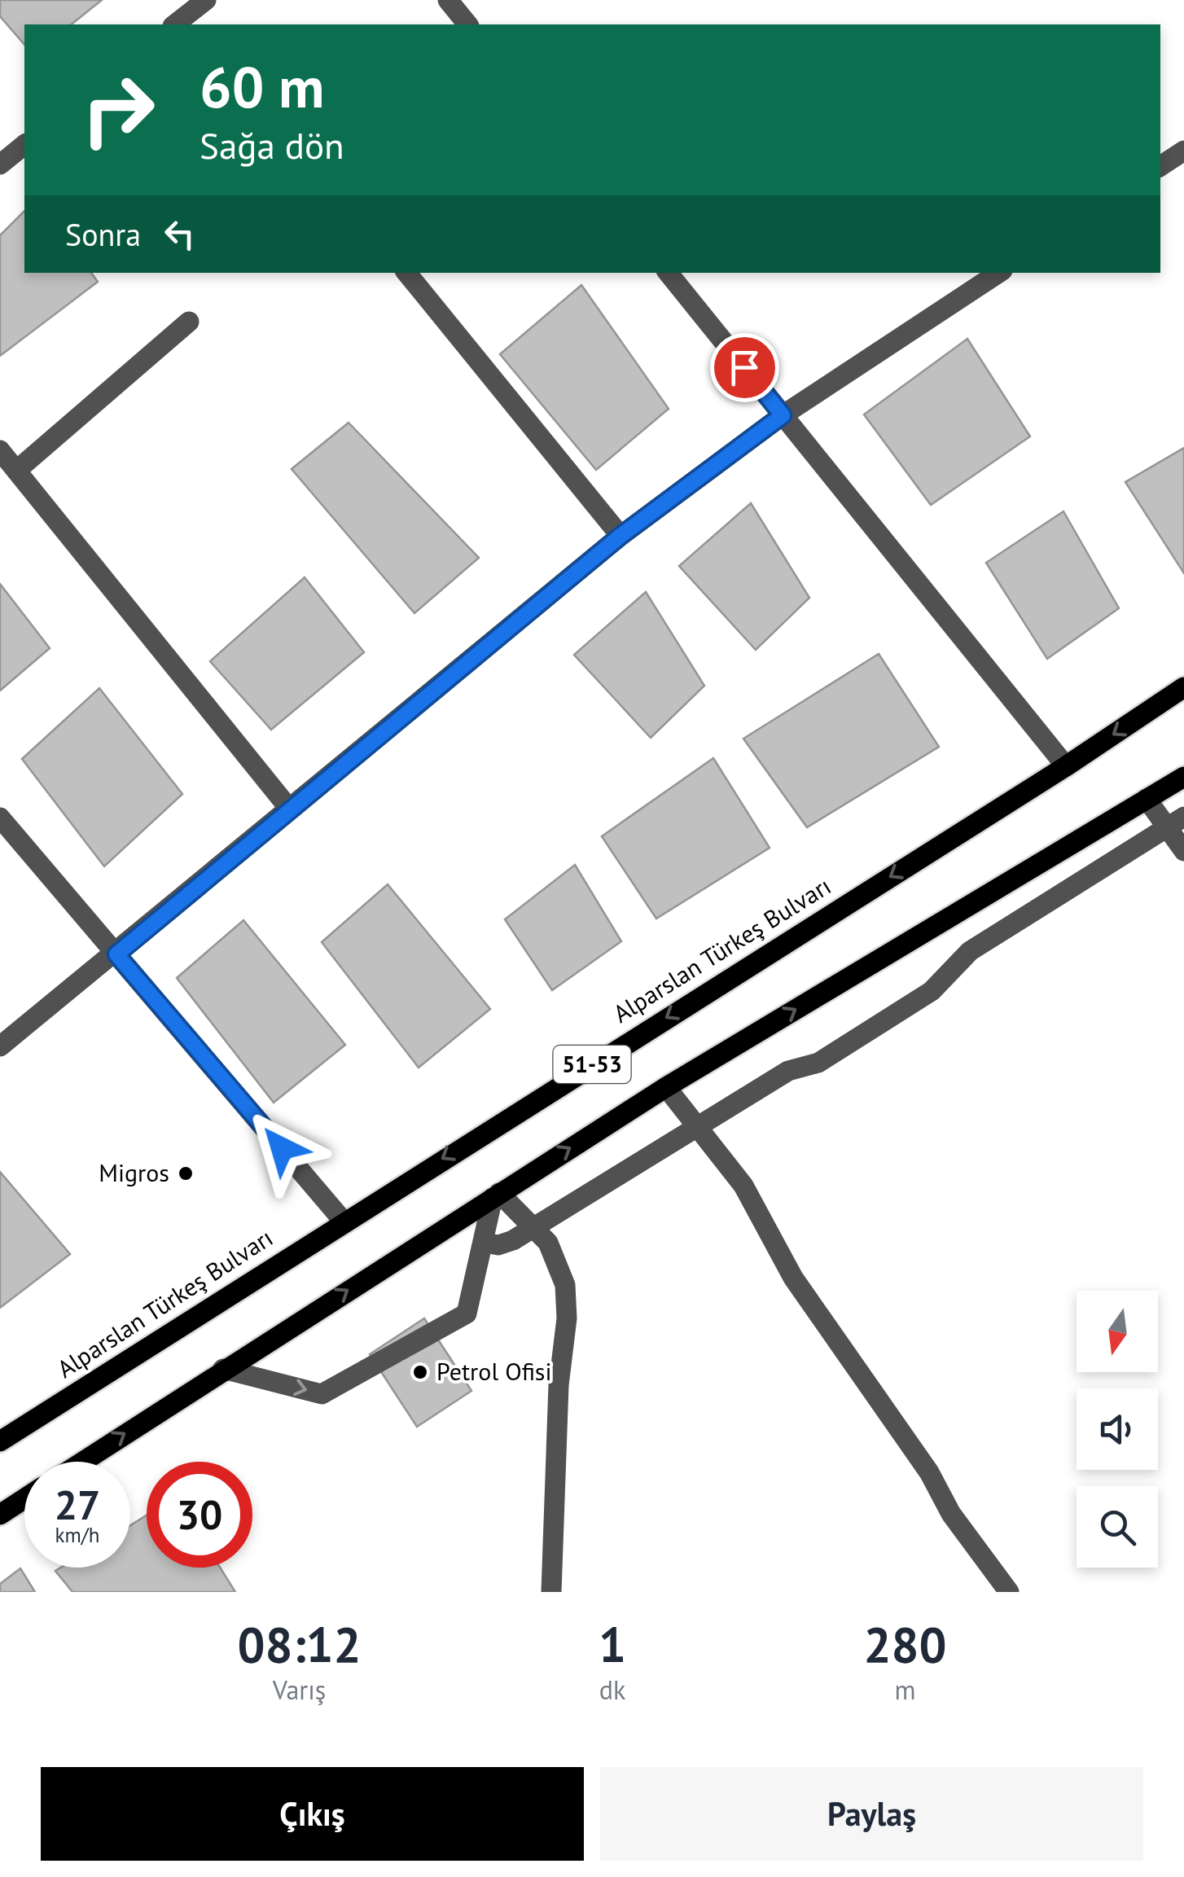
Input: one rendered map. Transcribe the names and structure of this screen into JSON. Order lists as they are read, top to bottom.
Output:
{
  "streets": {
    "main road": ["Alparslan Türkeş Bulvarı", "51-53"]
  },
  "places": ["Migros", "Petrol Ofisi"],
  "north": "bottom",
  "page": {
    "turn": ["60 m", "Sağa dön"],
    "then": "Sonra",
    "speed": "27 km/h",
    "limit": "30",
    "eta": [
      "08:12",
      "Varış",
      "1",
      "dk",
      "280",
      "m"
    ],
    "buttons": ["Çıkış", "Paylaş"]
  }
}
